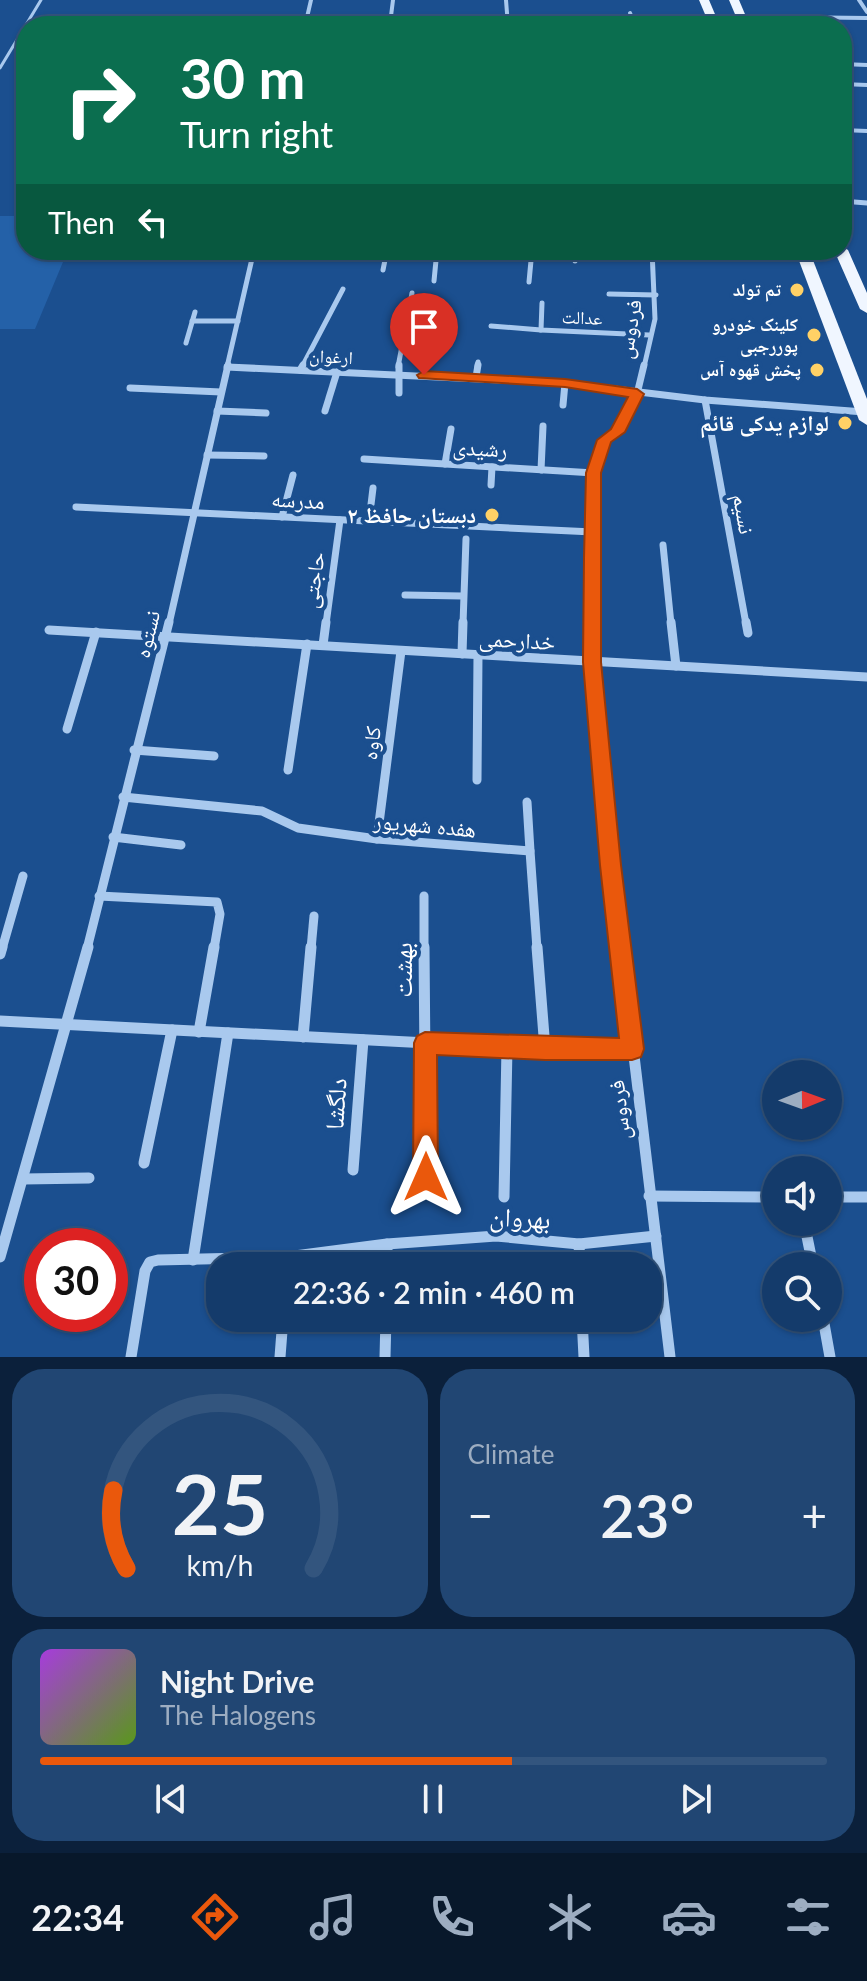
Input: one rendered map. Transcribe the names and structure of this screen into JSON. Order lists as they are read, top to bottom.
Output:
{
  "streets": {
    "street": [
      "عدالت",
      "فردوس",
      "ارغوان",
      "رشیدی",
      "مدرسه",
      "نسیم",
      "حاجتی",
      "نستوه",
      "خدارحمی",
      "کاوه",
      "هفده شهریور",
      "بهشت",
      "دلگشا",
      "بهروان"
    ]
  },
  "crossings": [
    ["عدالت", "فردوس"],
    ["فردوس", "ارغوان"],
    ["فردوس", "رشیدی"],
    ["فردوس", "مدرسه"],
    ["فردوس", "خدارحمی"],
    ["فردوس", "بهروان"],
    ["ارغوان", "نسیم"],
    ["ارغوان", "نستوه"],
    ["مدرسه", "حاجتی"],
    ["مدرسه", "نستوه"],
    ["حاجتی", "خدارحمی"],
    ["نستوه", "خدارحمی"],
    ["نستوه", "هفده شهریور"],
    ["خدارحمی", "کاوه"],
    ["کاوه", "هفده شهریور"]
  ],
  "places": [
    "تم تولد",
    "کلینک خودرو پوررجبی",
    "پخش قهوه آس",
    "لوازم یدکی قائم",
    "دبستان حافظ ۲"
  ],
  "north": "right",
  "page": {
    "turn": ["30 m", "Turn right"],
    "then": "Then",
    "limit": "30",
    "trip": "22:36 · 2 min · 460 m",
    "tile": "Climate",
    "heat": ["−", "23°", "+"],
    "song": ["Night Drive", "The Halogens"],
    "tabs": "22:34",
    "gauge": ["25", "km/h"]
  }
}
